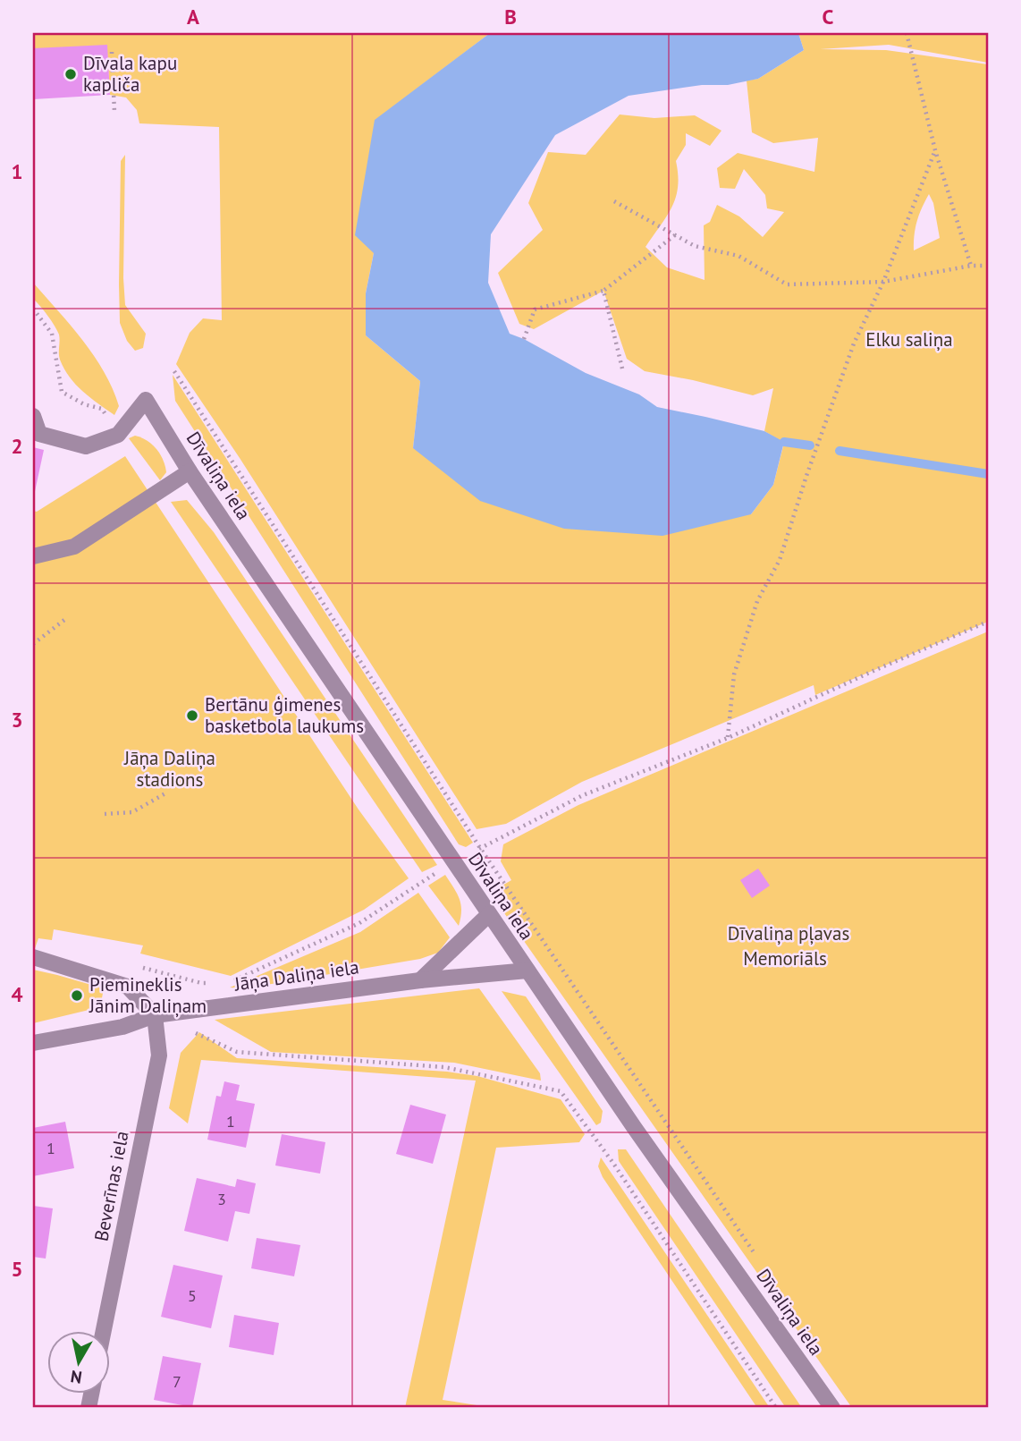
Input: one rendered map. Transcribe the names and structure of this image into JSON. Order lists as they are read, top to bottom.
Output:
{
  "streets": {
    "street": ["Dīvaliņa iela", "Jāņa Daliņa iela", "Beverīnas iela"]
  },
  "crossings": [
    ["Dīvaliņa iela", "Jāņa Daliņa iela"],
    ["Jāņa Daliņa iela", "Beverīnas iela"]
  ],
  "parks": [
    "Elku saliņa",
    "Jāņa Daliņa stadions",
    "Dīvaliņa pļavas",
    "Memoriāls"
  ],
  "places": ["Dīvala kapu kapliča", "Bertānu ģimenes basketbola laukums", "Piemineklis Jānim Daliņam"],
  "house_numbers": [
    "1",
    "1",
    "3",
    "5",
    "7"
  ],
  "north": "bottom",
  "grid": {
    "columns": ["A", "B", "C"],
    "rows": [
      "1",
      "2",
      "3",
      "4",
      "5"
    ]
  }
}
